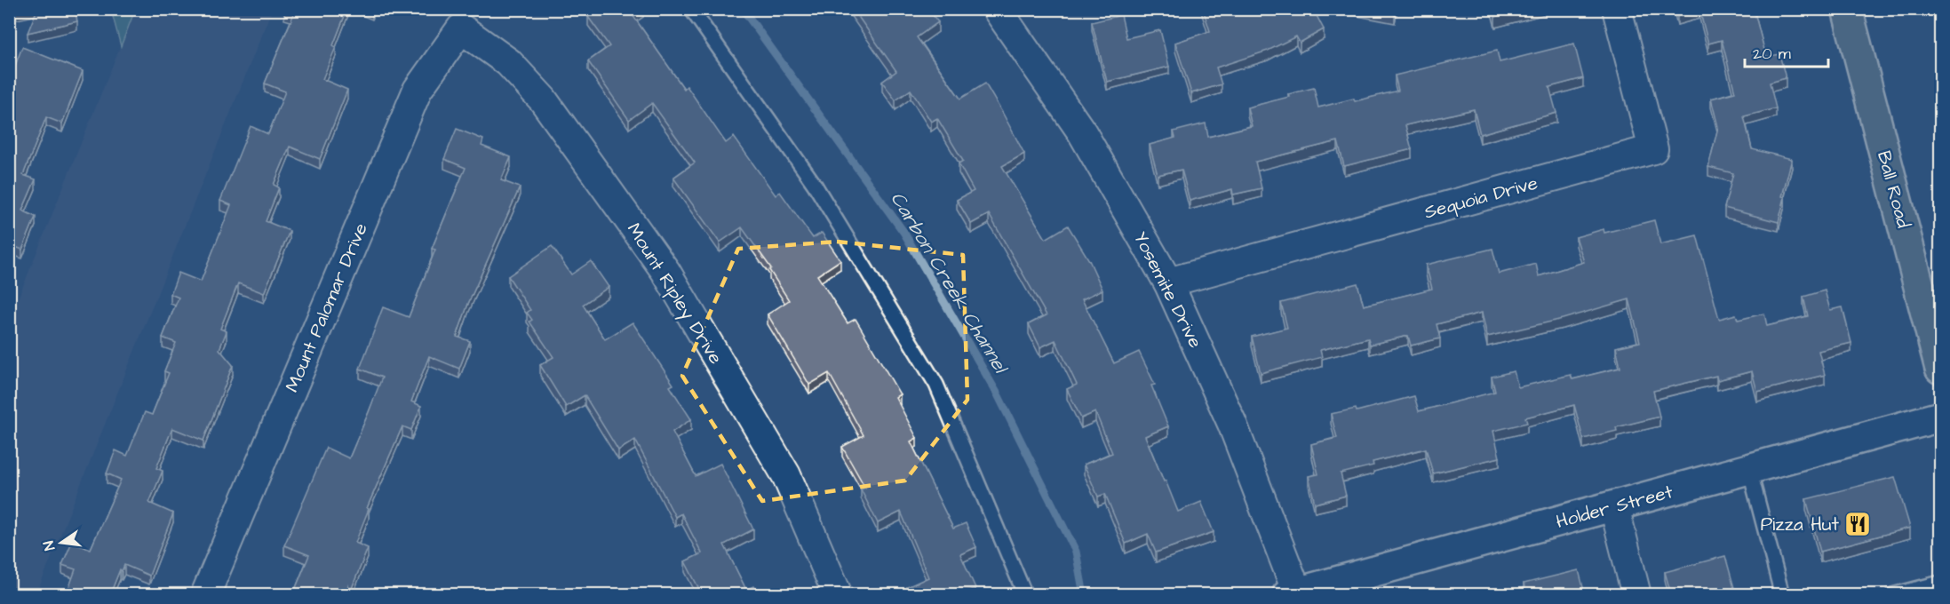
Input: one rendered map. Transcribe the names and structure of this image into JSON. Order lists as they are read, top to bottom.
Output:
{
  "streets": {
    "main road": ["Ball Road"],
    "street": [
      "Sequoia Drive",
      "Yosemite Drive",
      "Mount Ripley Drive",
      "Mount Palomar Drive",
      "Holder Street"
    ]
  },
  "crossings": [
    ["Sequoia Drive", "Yosemite Drive"],
    ["Yosemite Drive", "Holder Street"],
    ["Mount Ripley Drive", "Mount Palomar Drive"]
  ],
  "water": ["Carbon Creek Channel"],
  "places": {
    "restaurant": ["Pizza Hut"]
  },
  "scale_bar": "20 m",
  "north": "left"
}
